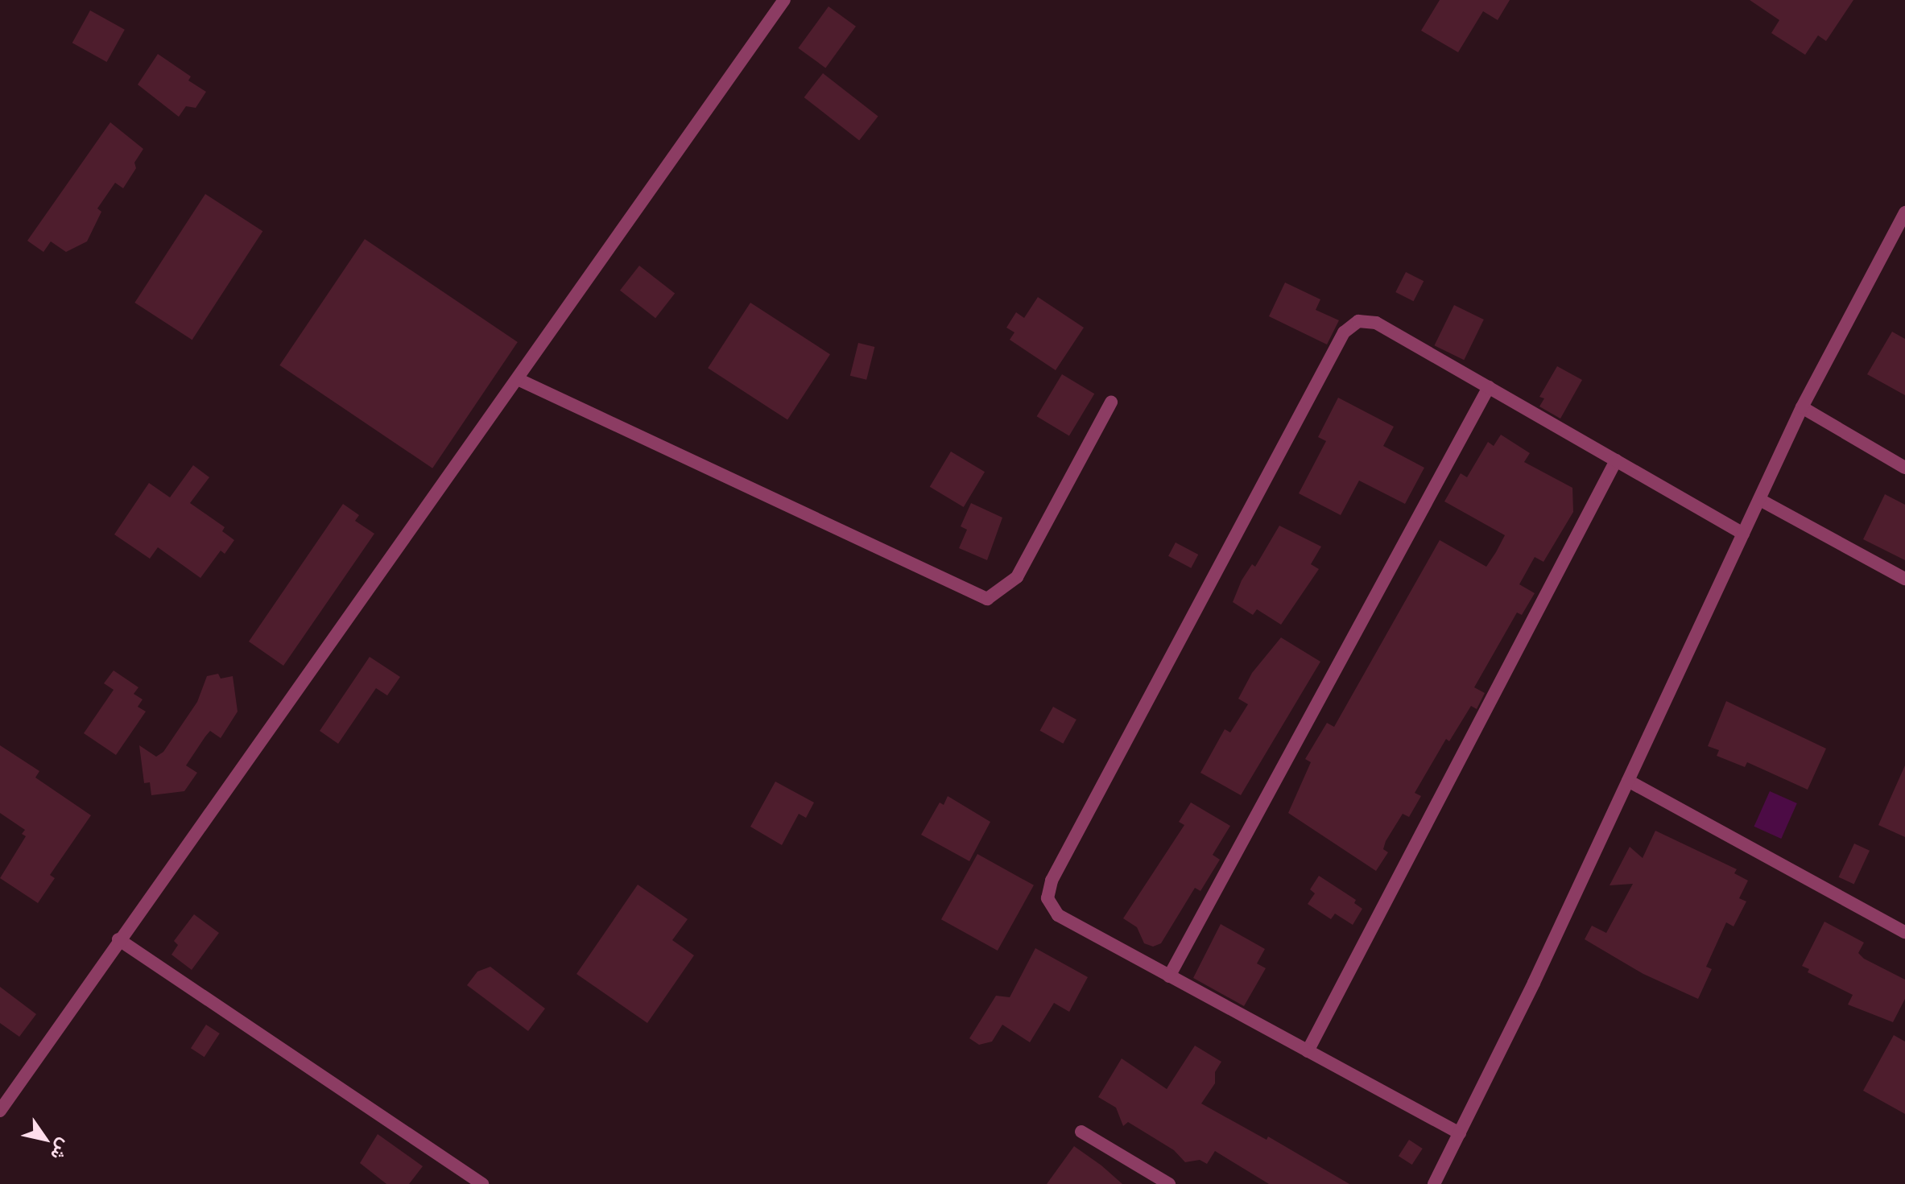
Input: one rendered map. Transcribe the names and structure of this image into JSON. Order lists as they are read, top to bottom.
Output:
{
  "north": "bottom right"
}
